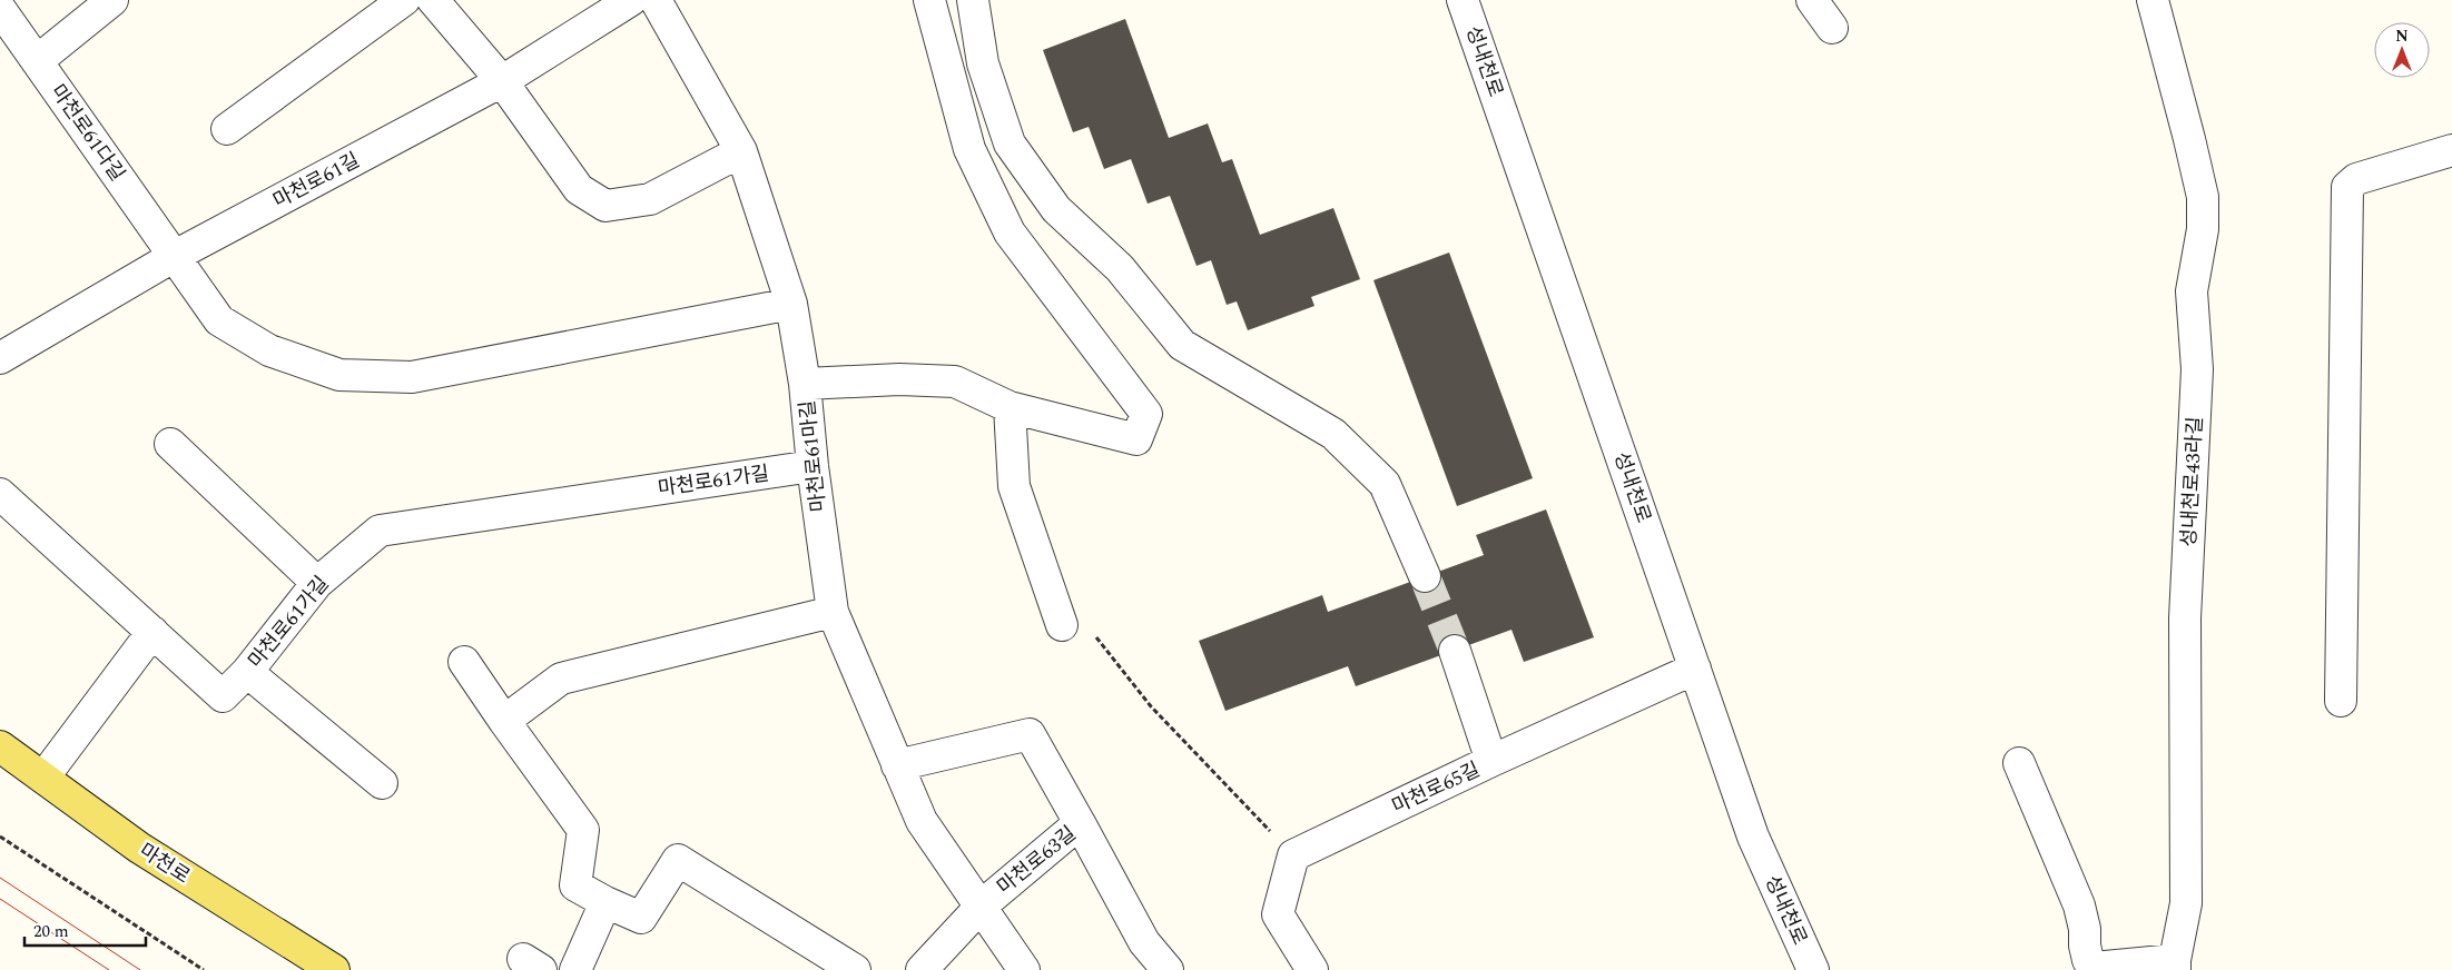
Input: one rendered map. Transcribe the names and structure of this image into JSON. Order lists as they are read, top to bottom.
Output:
{
  "streets": {
    "main road": ["마천로"],
    "street": [
      "성내천로",
      "마천로61다길",
      "마천로61길",
      "마천로61마길",
      "마천로61가길",
      "성내천로43라길",
      "마천로65길",
      "마천로63길"
    ]
  },
  "crossings": [
    ["성내천로", "마천로65길"],
    ["마천로61다길", "마천로61길"],
    ["마천로61다길", "마천로61마길"],
    ["마천로61마길", "마천로61가길"],
    ["마천로61마길", "마천로63길"]
  ],
  "scale_bar": "20 m",
  "north": "top"
}
